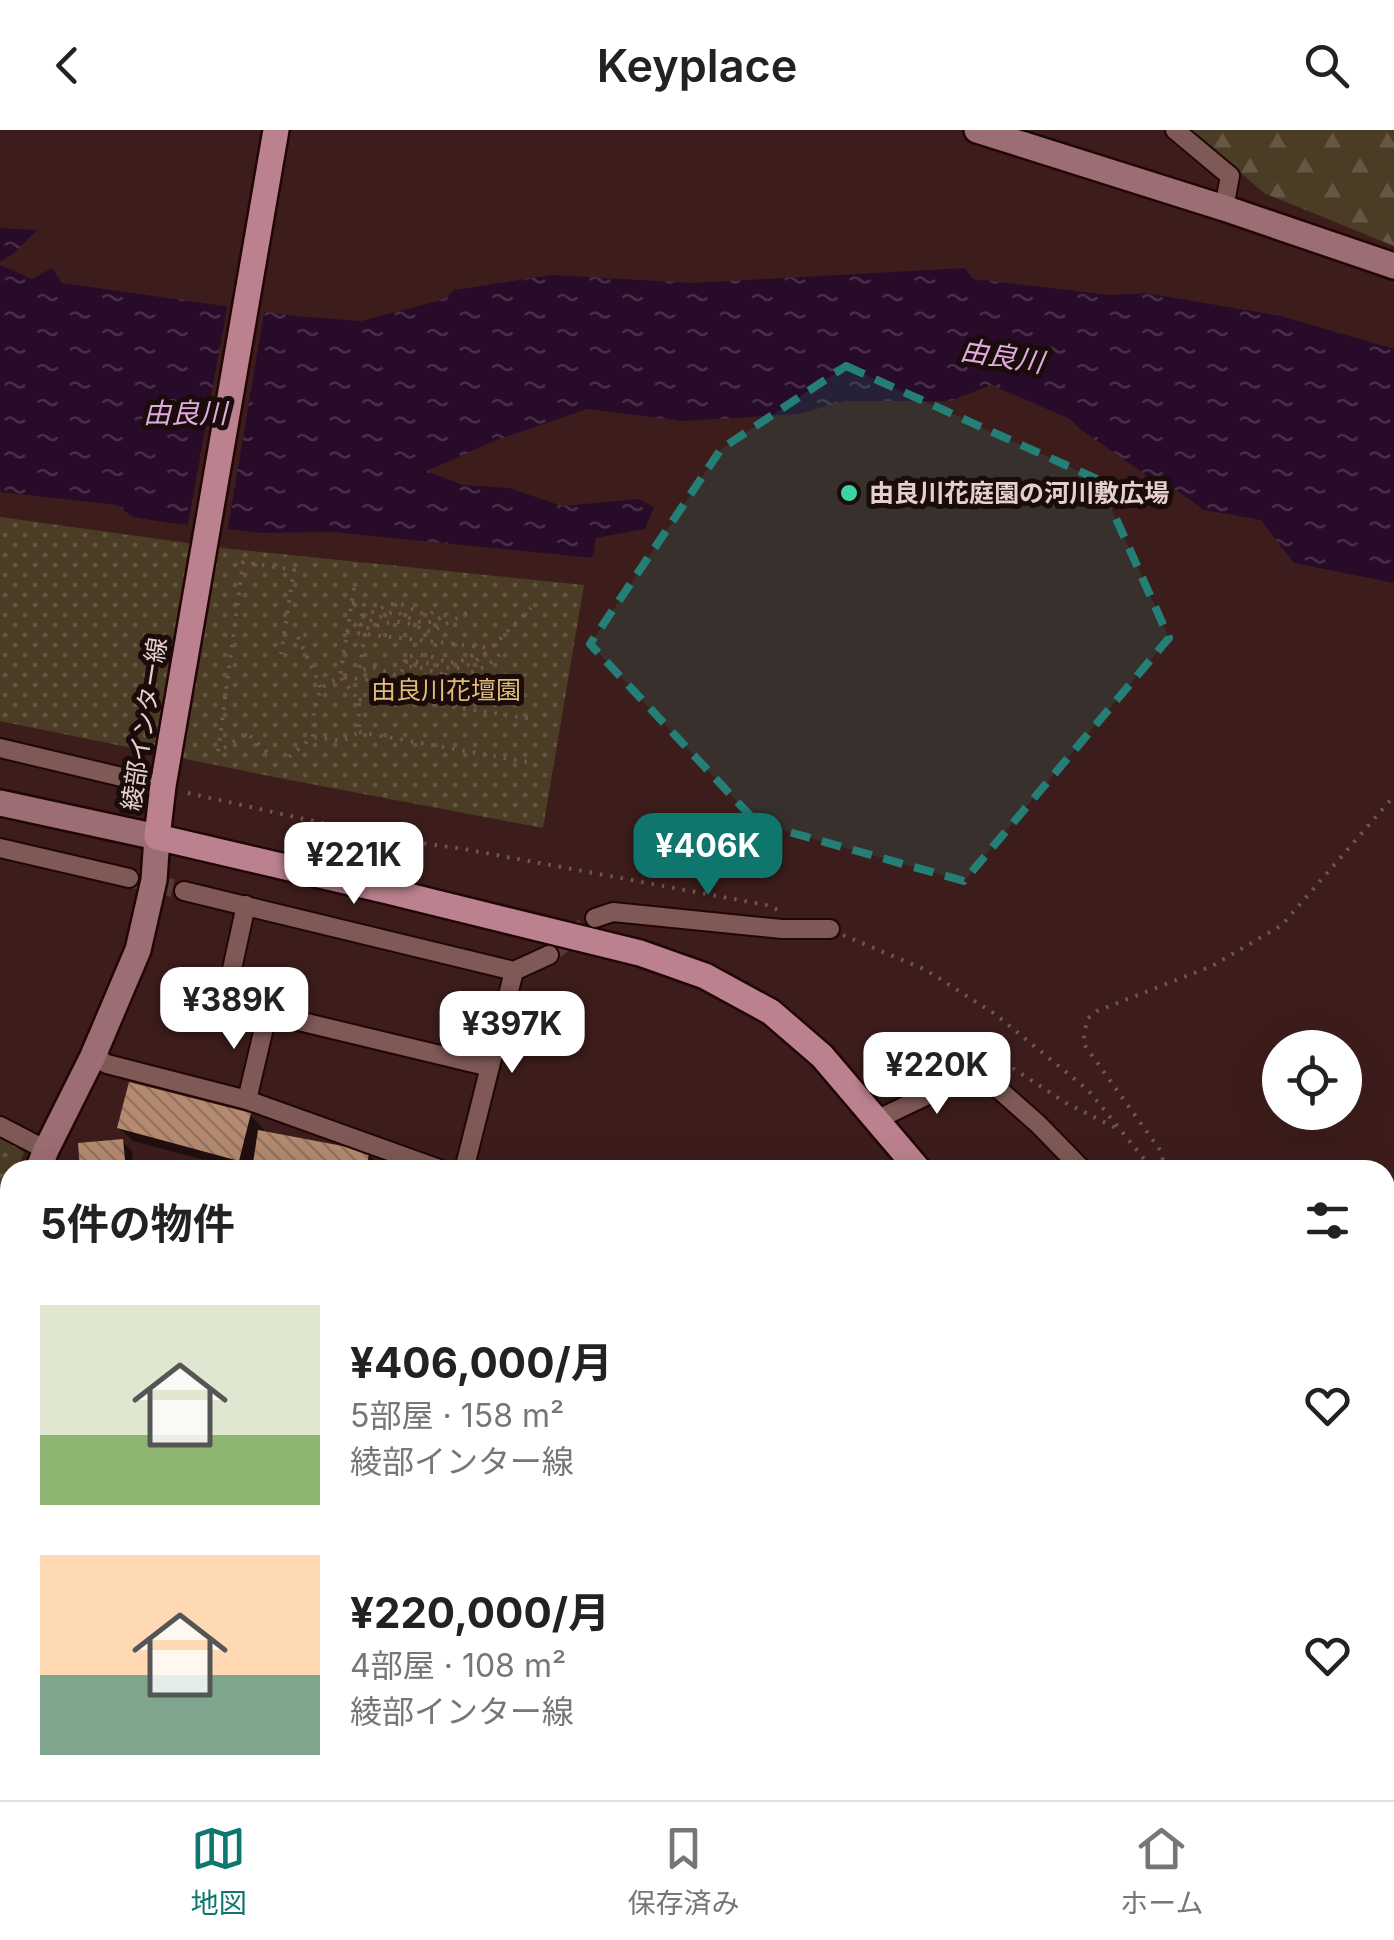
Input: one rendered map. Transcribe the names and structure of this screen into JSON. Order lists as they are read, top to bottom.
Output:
{
  "streets": {
    "main road": ["綾部インター線"]
  },
  "water": ["由良川"],
  "parks": ["由良川花壇園"],
  "places": ["由良川花庭園の河川敷広場"],
  "page": {
    "header": "Keyplace",
    "price": [
      "¥406K",
      "¥221K",
      "¥389K",
      "¥397K",
      "¥220K"
    ],
    "heading": "5件の物件",
    "list": [
      {
        "name": "¥406,000/月",
        "note": "5部屋 · 158 m² · 綾部インター線"
      },
      {
        "name": "¥220,000/月",
        "note": "4部屋 · 108 m² · 綾部インター線"
      }
    ],
    "tabs": ["地図", "保存済み", "ホーム"]
  }
}
